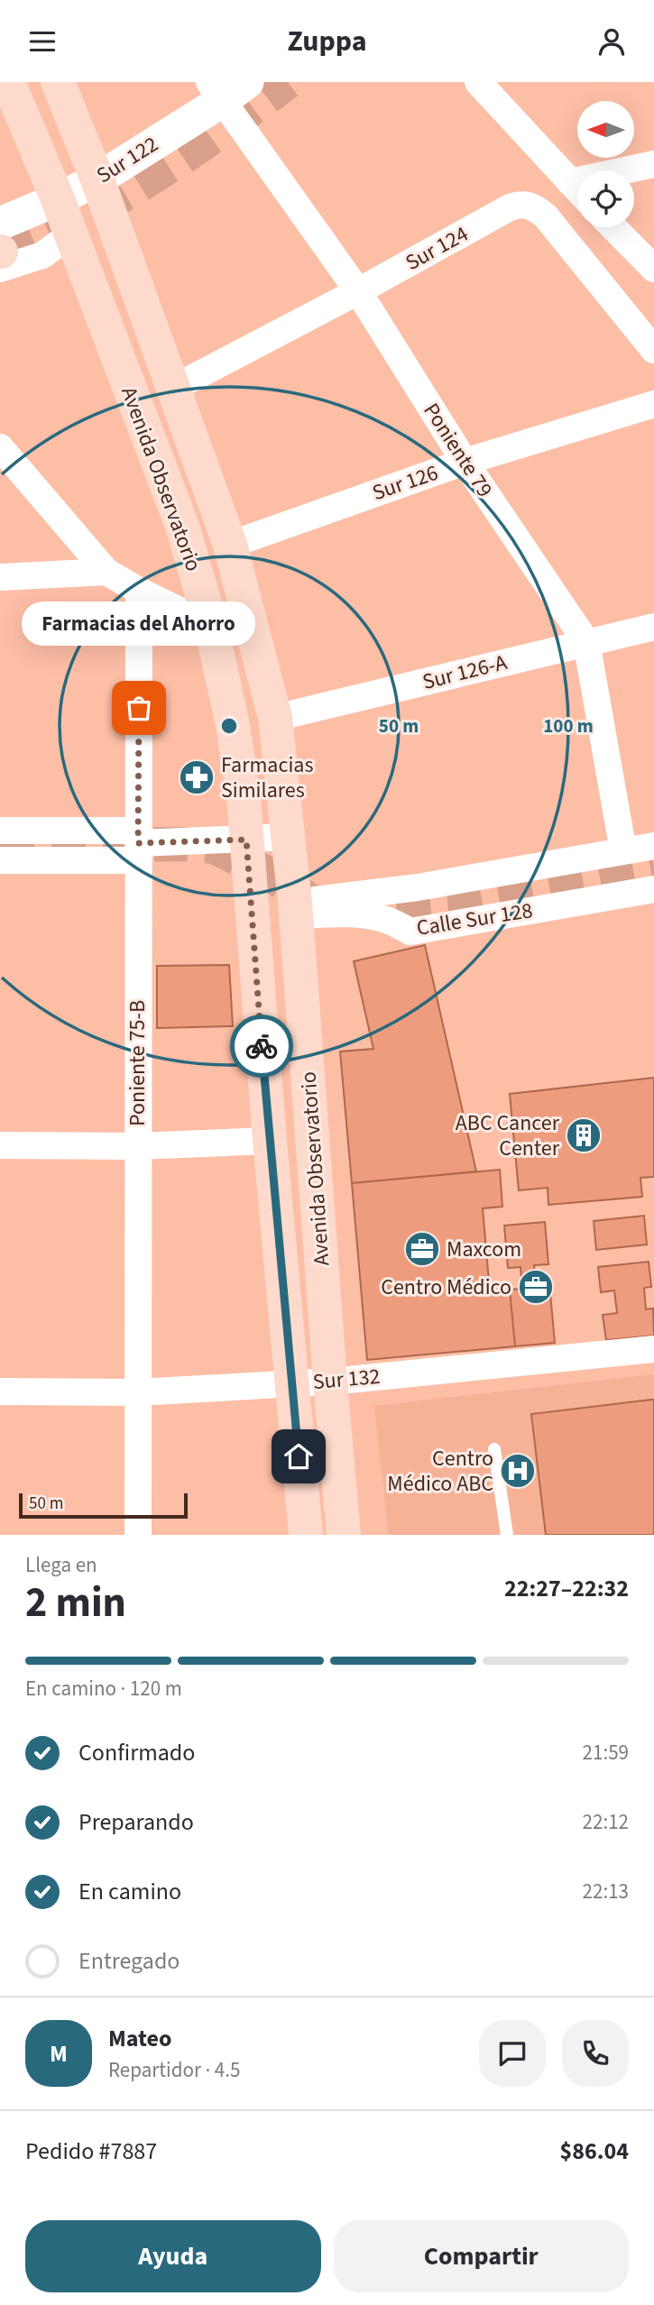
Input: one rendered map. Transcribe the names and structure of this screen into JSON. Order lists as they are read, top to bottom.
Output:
{
  "streets": {
    "main road": ["Avenida Observatorio"],
    "street": [
      "Sur 122",
      "Sur 124",
      "Poniente 79",
      "Sur 126",
      "Sur 126-A",
      "Calle Sur 128",
      "Poniente 75-B",
      "Sur 132"
    ]
  },
  "crossings": [
    ["Sur 122", "Poniente 79"],
    ["Sur 122", "Avenida Observatorio"],
    ["Sur 124", "Poniente 79"],
    ["Sur 124", "Avenida Observatorio"],
    ["Poniente 79", "Sur 126"],
    ["Poniente 79", "Sur 126-A"],
    ["Poniente 79", "Calle Sur 128"],
    ["Avenida Observatorio", "Sur 126"],
    ["Avenida Observatorio", "Sur 126-A"],
    ["Avenida Observatorio", "Calle Sur 128"],
    ["Avenida Observatorio", "Sur 132"],
    ["Poniente 75-B", "Sur 132"]
  ],
  "places": {
    "other": ["Farmacias del Ahorro"],
    "pharmacy": ["Farmacias Similares"],
    "building": ["ABC Cancer Center"],
    "office": ["Maxcom", "Centro Médico"],
    "hospital": ["Centro Médico ABC"]
  },
  "scale_bar": "50 m",
  "north": "left",
  "page": {
    "header": "Zuppa",
    "bubble": "Farmacias del Ahorro",
    "scale": "50 m",
    "heading": ["2 min", "Llega en", "22:27–22:32"],
    "panel": [
      "Mateo",
      "Repartidor · 4.5",
      "Pedido #7887",
      "$86.04"
    ],
    "bar": "En camino · 120 m",
    "list": [
      ["Confirmado", "21:59"],
      ["Preparando", "22:12"],
      ["En camino", "22:13"],
      "Entregado"
    ],
    "round": "M",
    "buttons": ["Ayuda", "Compartir"]
  },
  "rings": ["50 m", "100 m"]
}
